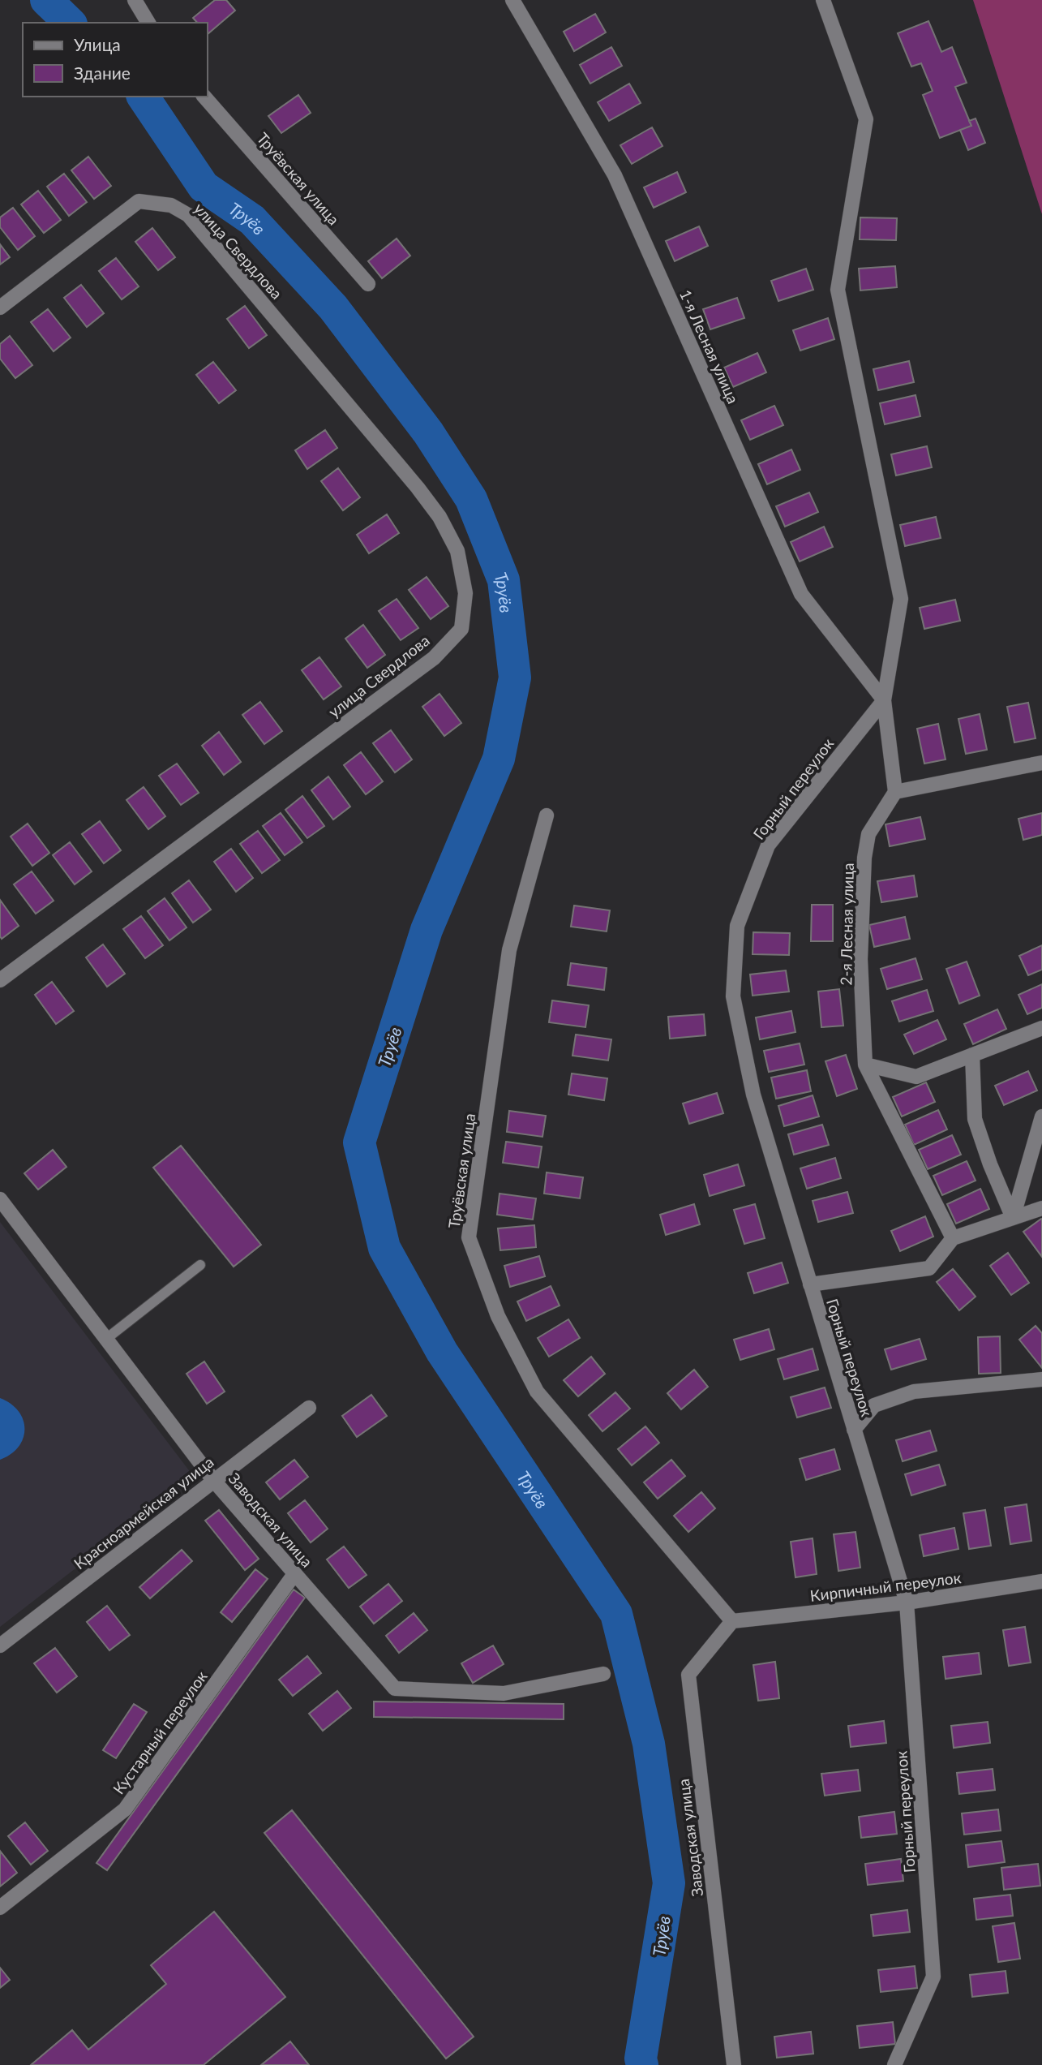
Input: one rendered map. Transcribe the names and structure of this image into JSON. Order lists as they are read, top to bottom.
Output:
{
  "streets": {
    "street": [
      "Труёвская улица",
      "улица Свердлова",
      "1-я Лесная улица",
      "Горный переулок",
      "2-я Лесная улица",
      "Красноармейская улица",
      "Заводская улица",
      "Кирпичный переулок",
      "Кустарный переулок"
    ]
  },
  "crossings": [
    ["Труёвская улица", "Заводская улица"],
    ["Труёвская улица", "Кирпичный переулок"],
    ["1-я Лесная улица", "Горный переулок"],
    ["Горный переулок", "Кирпичный переулок"],
    ["Красноармейская улица", "Заводская улица"],
    ["Заводская улица", "Кирпичный переулок"],
    ["Заводская улица", "Кустарный переулок"]
  ],
  "water": ["Труёв"],
  "legend": ["Улица", "Здание"]
}
